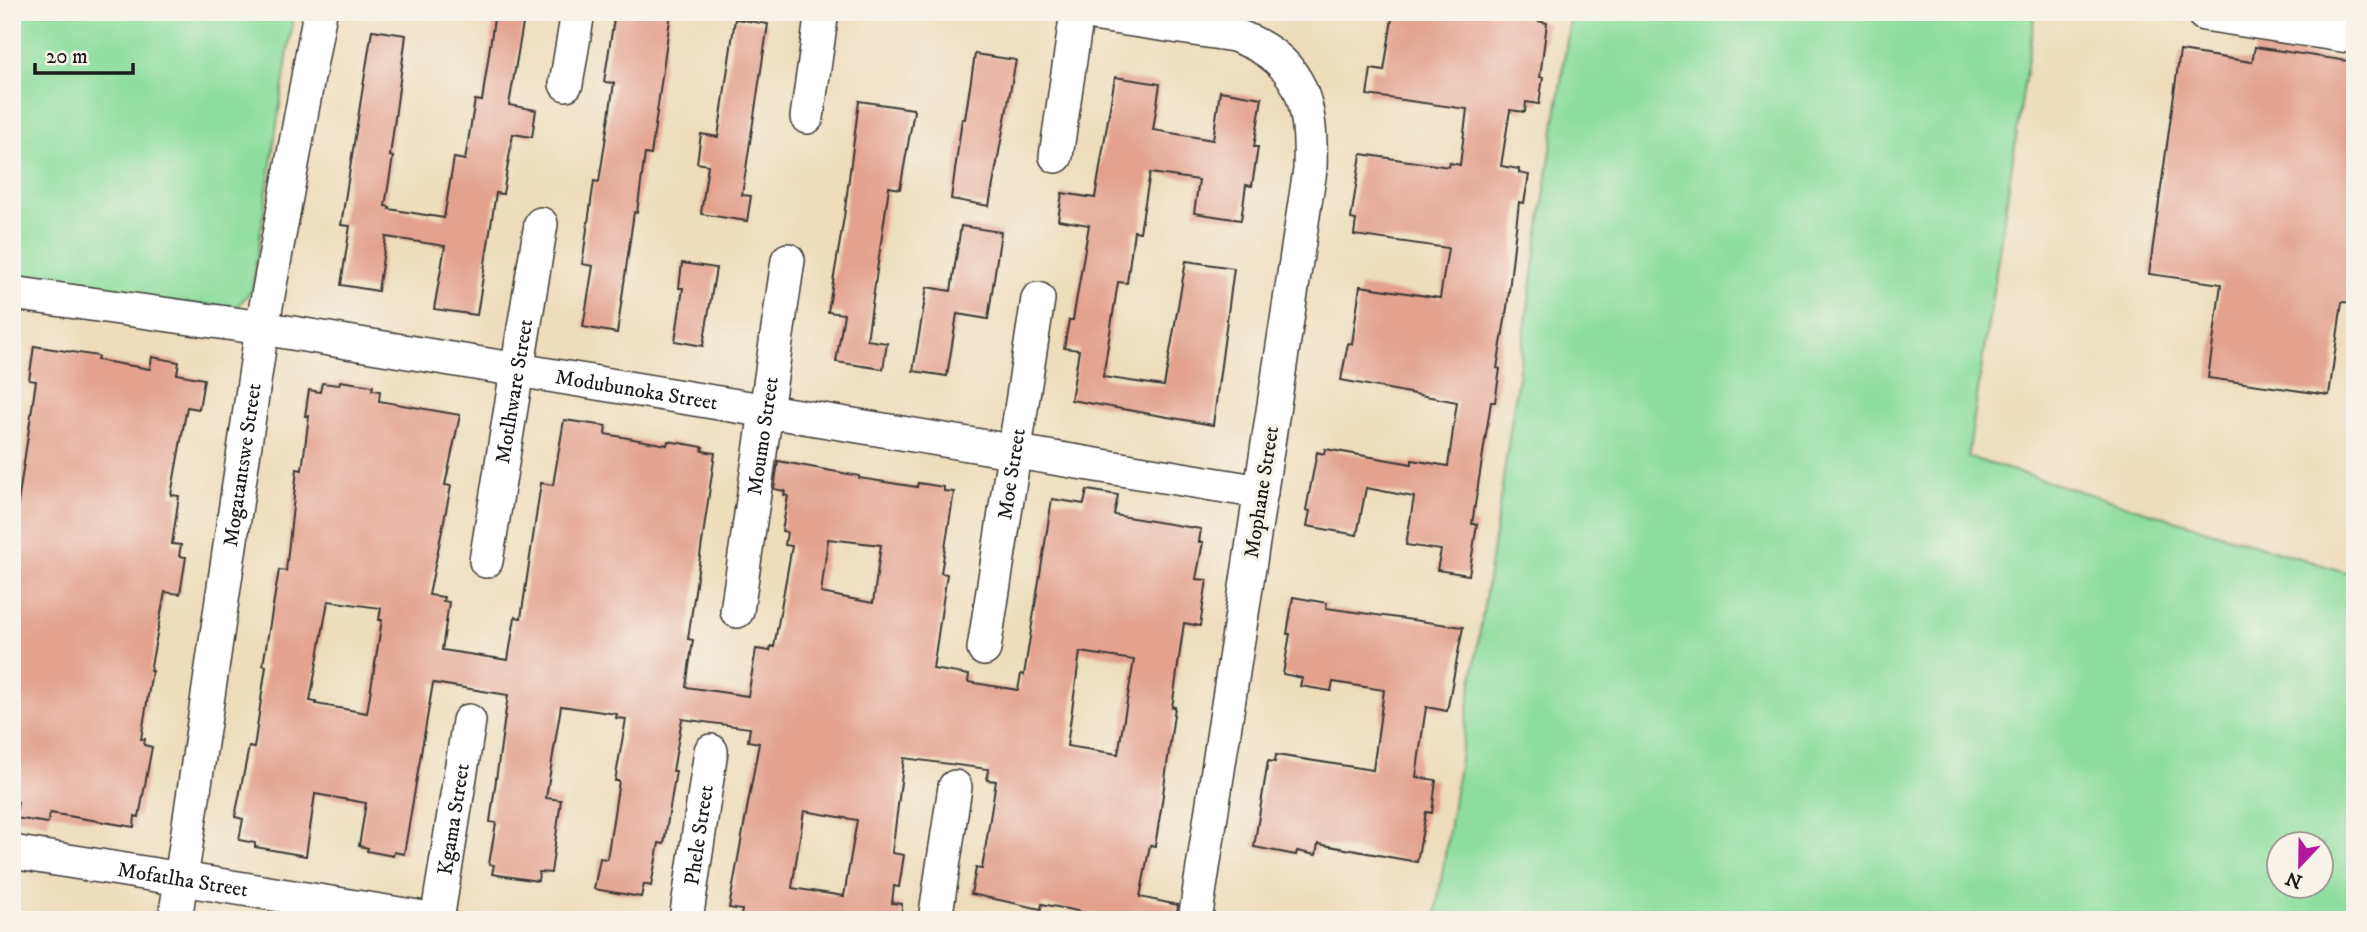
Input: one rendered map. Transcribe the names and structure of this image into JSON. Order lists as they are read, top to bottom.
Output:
{
  "streets": {
    "street": [
      "Modubunoka Street",
      "Motlhware Street",
      "Moumo Street",
      "Mogatantswe Street",
      "Moe Street",
      "Mophane Street",
      "Kgama Street",
      "Phele Street",
      "Mofatlha Street"
    ]
  },
  "crossings": [
    ["Modubunoka Street", "Motlhware Street"],
    ["Modubunoka Street", "Moumo Street"],
    ["Modubunoka Street", "Mogatantswe Street"],
    ["Modubunoka Street", "Moe Street"],
    ["Modubunoka Street", "Mophane Street"],
    ["Mogatantswe Street", "Mofatlha Street"],
    ["Kgama Street", "Mofatlha Street"]
  ],
  "scale_bar": "20 m",
  "north": "bottom"
}
